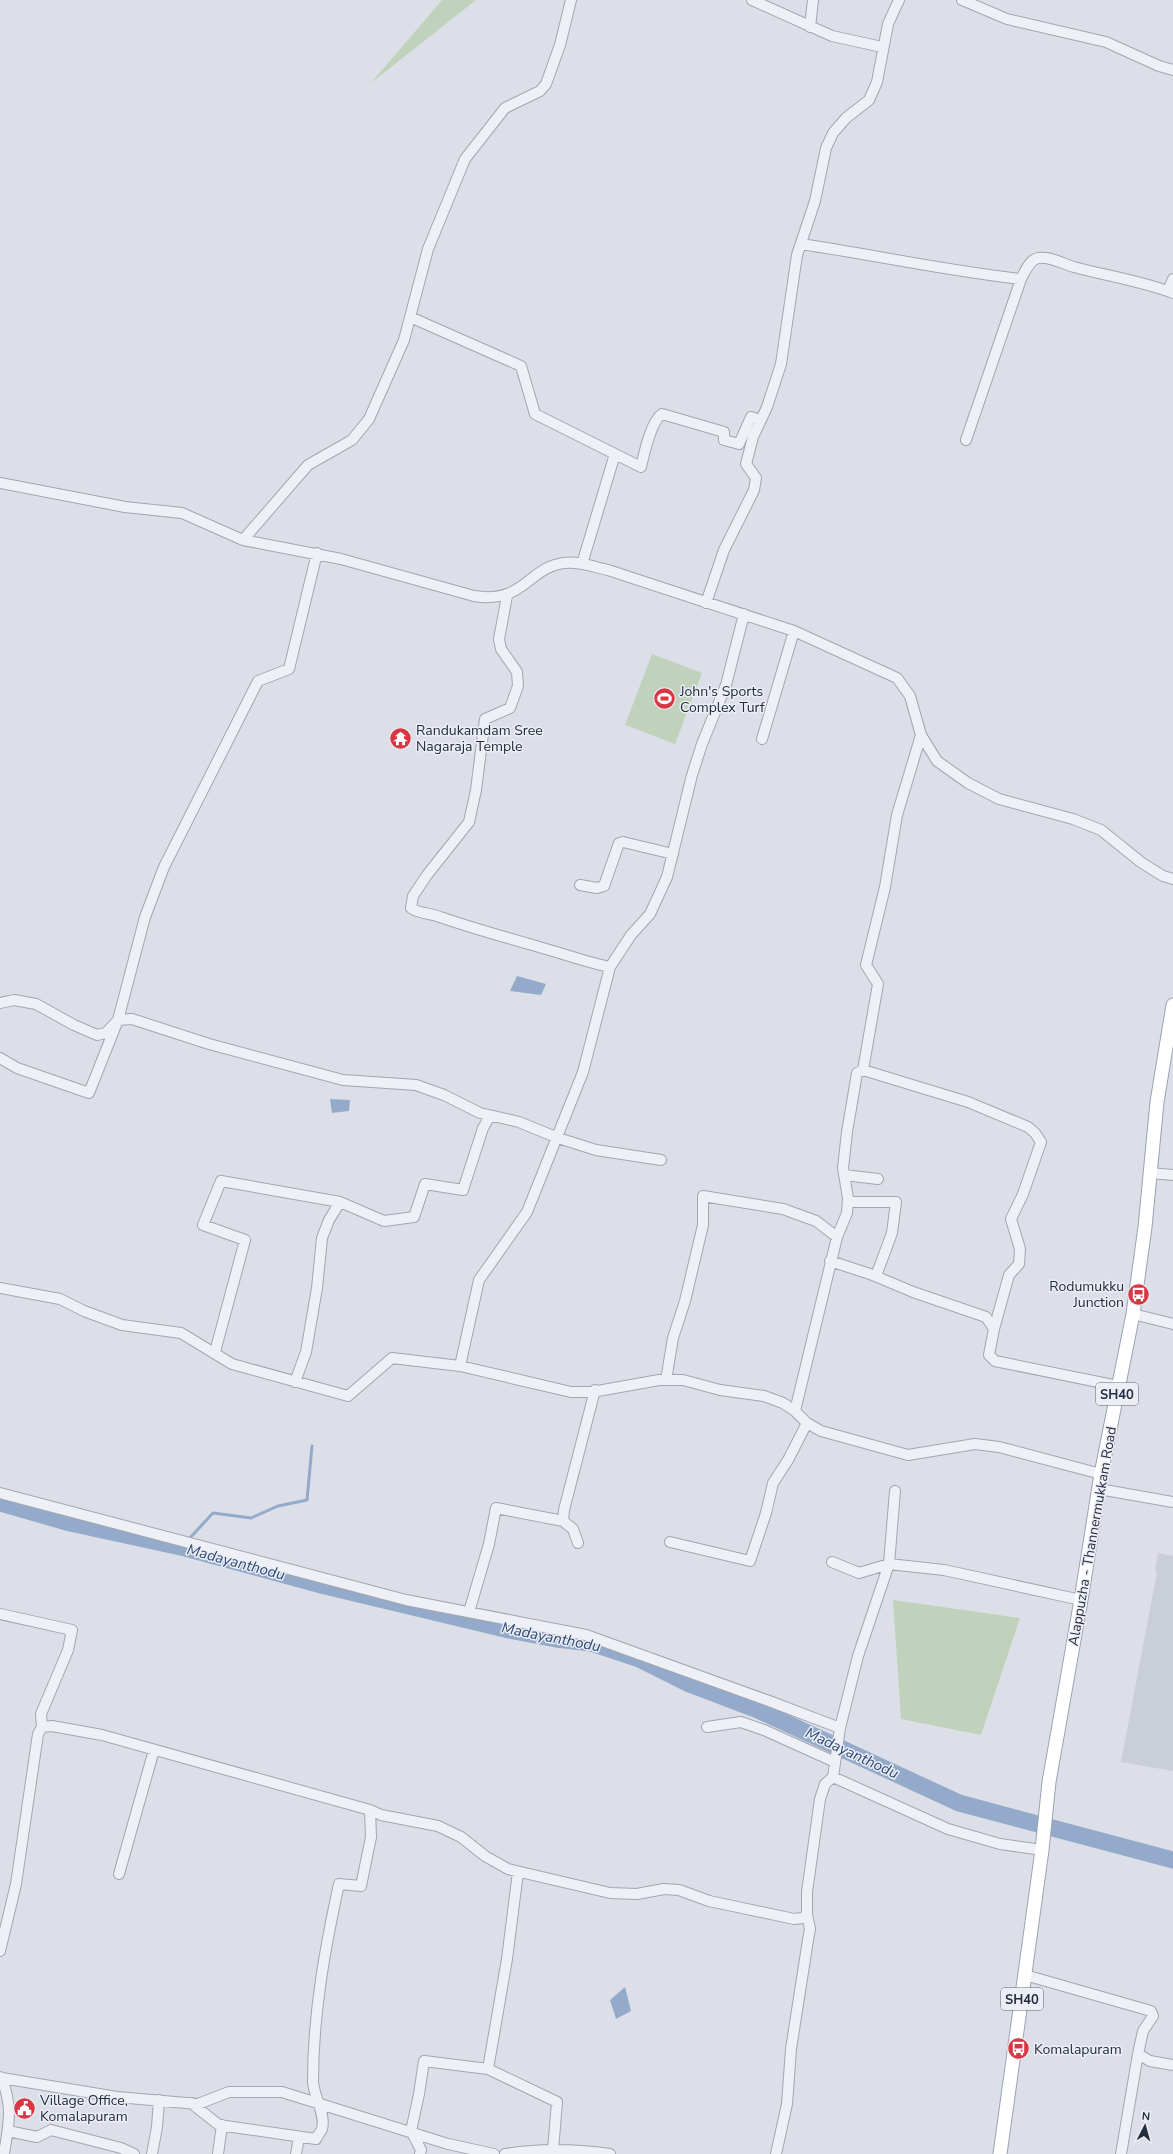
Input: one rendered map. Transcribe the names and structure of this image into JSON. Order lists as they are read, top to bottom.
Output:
{
  "streets": {
    "main road": ["SH40", "Alappuzha - Thannermukkam Road"]
  },
  "crossings": [
    ["SH40", "Alappuzha - Thannermukkam Road"]
  ],
  "water": ["Madayanthodu"],
  "places": {
    "sports": ["John's Sports Complex Turf"],
    "temple": ["Randukamdam Sree Nagaraja Temple"],
    "bus stop": ["Rodumukku Junction", "Komalapuram"],
    "public building": ["Village Office, Komalapuram"]
  },
  "north": "top"
}
